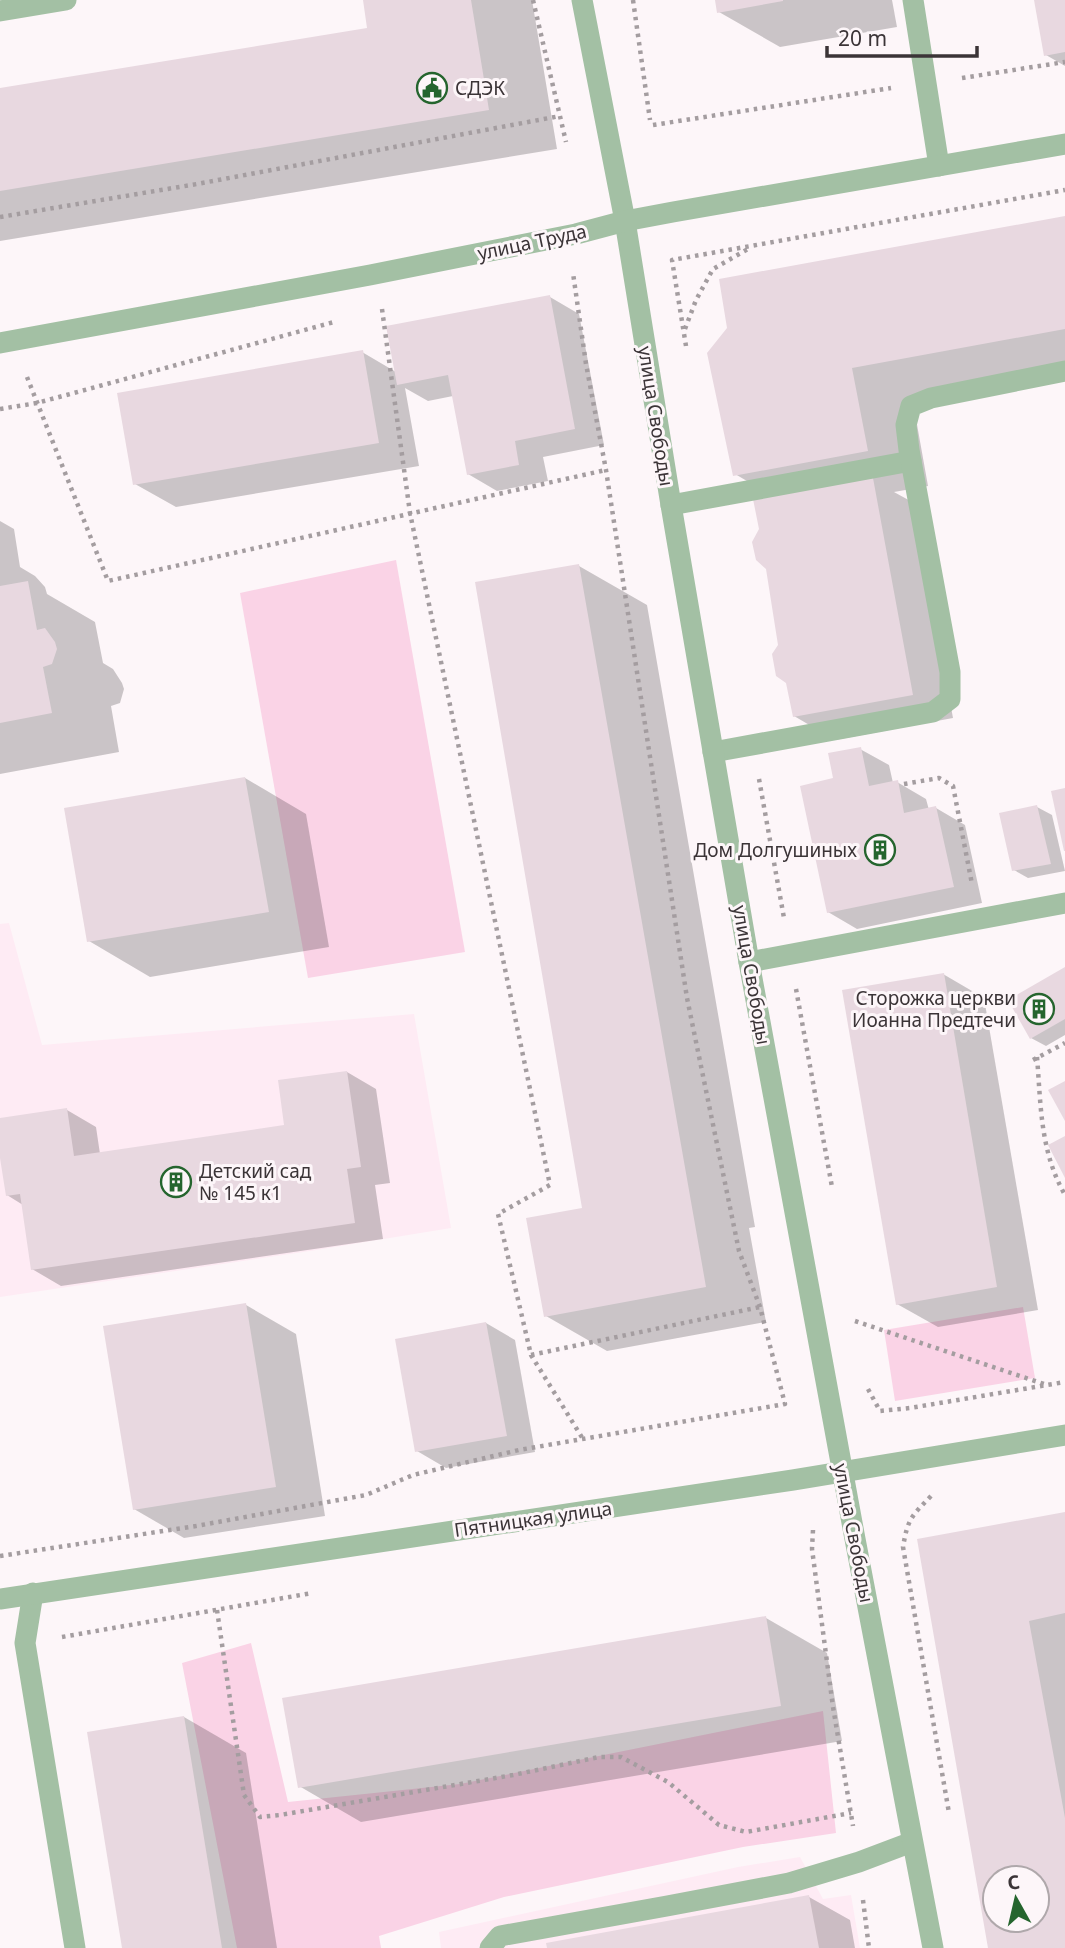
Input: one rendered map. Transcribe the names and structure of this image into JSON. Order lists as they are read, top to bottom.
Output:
{
  "streets": {
    "street": ["улица Труда", "улица Свободы", "Пятницкая улица"]
  },
  "crossings": [
    ["улица Труда", "улица Свободы"],
    ["улица Свободы", "Пятницкая улица"]
  ],
  "places": {
    "public building": ["СДЭК"],
    "building": ["Дом Долгушиных", "Сторожка церкви Иоанна Предтечи", "Детский сад № 145 к1"]
  },
  "scale_bar": "20 m",
  "north": "top"
}
